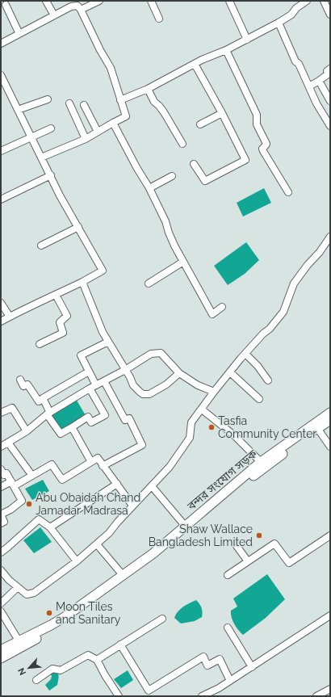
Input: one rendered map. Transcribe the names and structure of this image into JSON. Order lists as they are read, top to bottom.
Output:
{
  "streets": {
    "highway": ["বন্দর সংযোগ সড়ক"]
  },
  "places": [
    "Tasfia Community Center",
    "Abu Obaidah Chand Jamadar Madrasa",
    "Shaw Wallace Bangladesh Limited",
    "Moon Tiles and Sanitary"
  ],
  "north": "bottom left"
}
